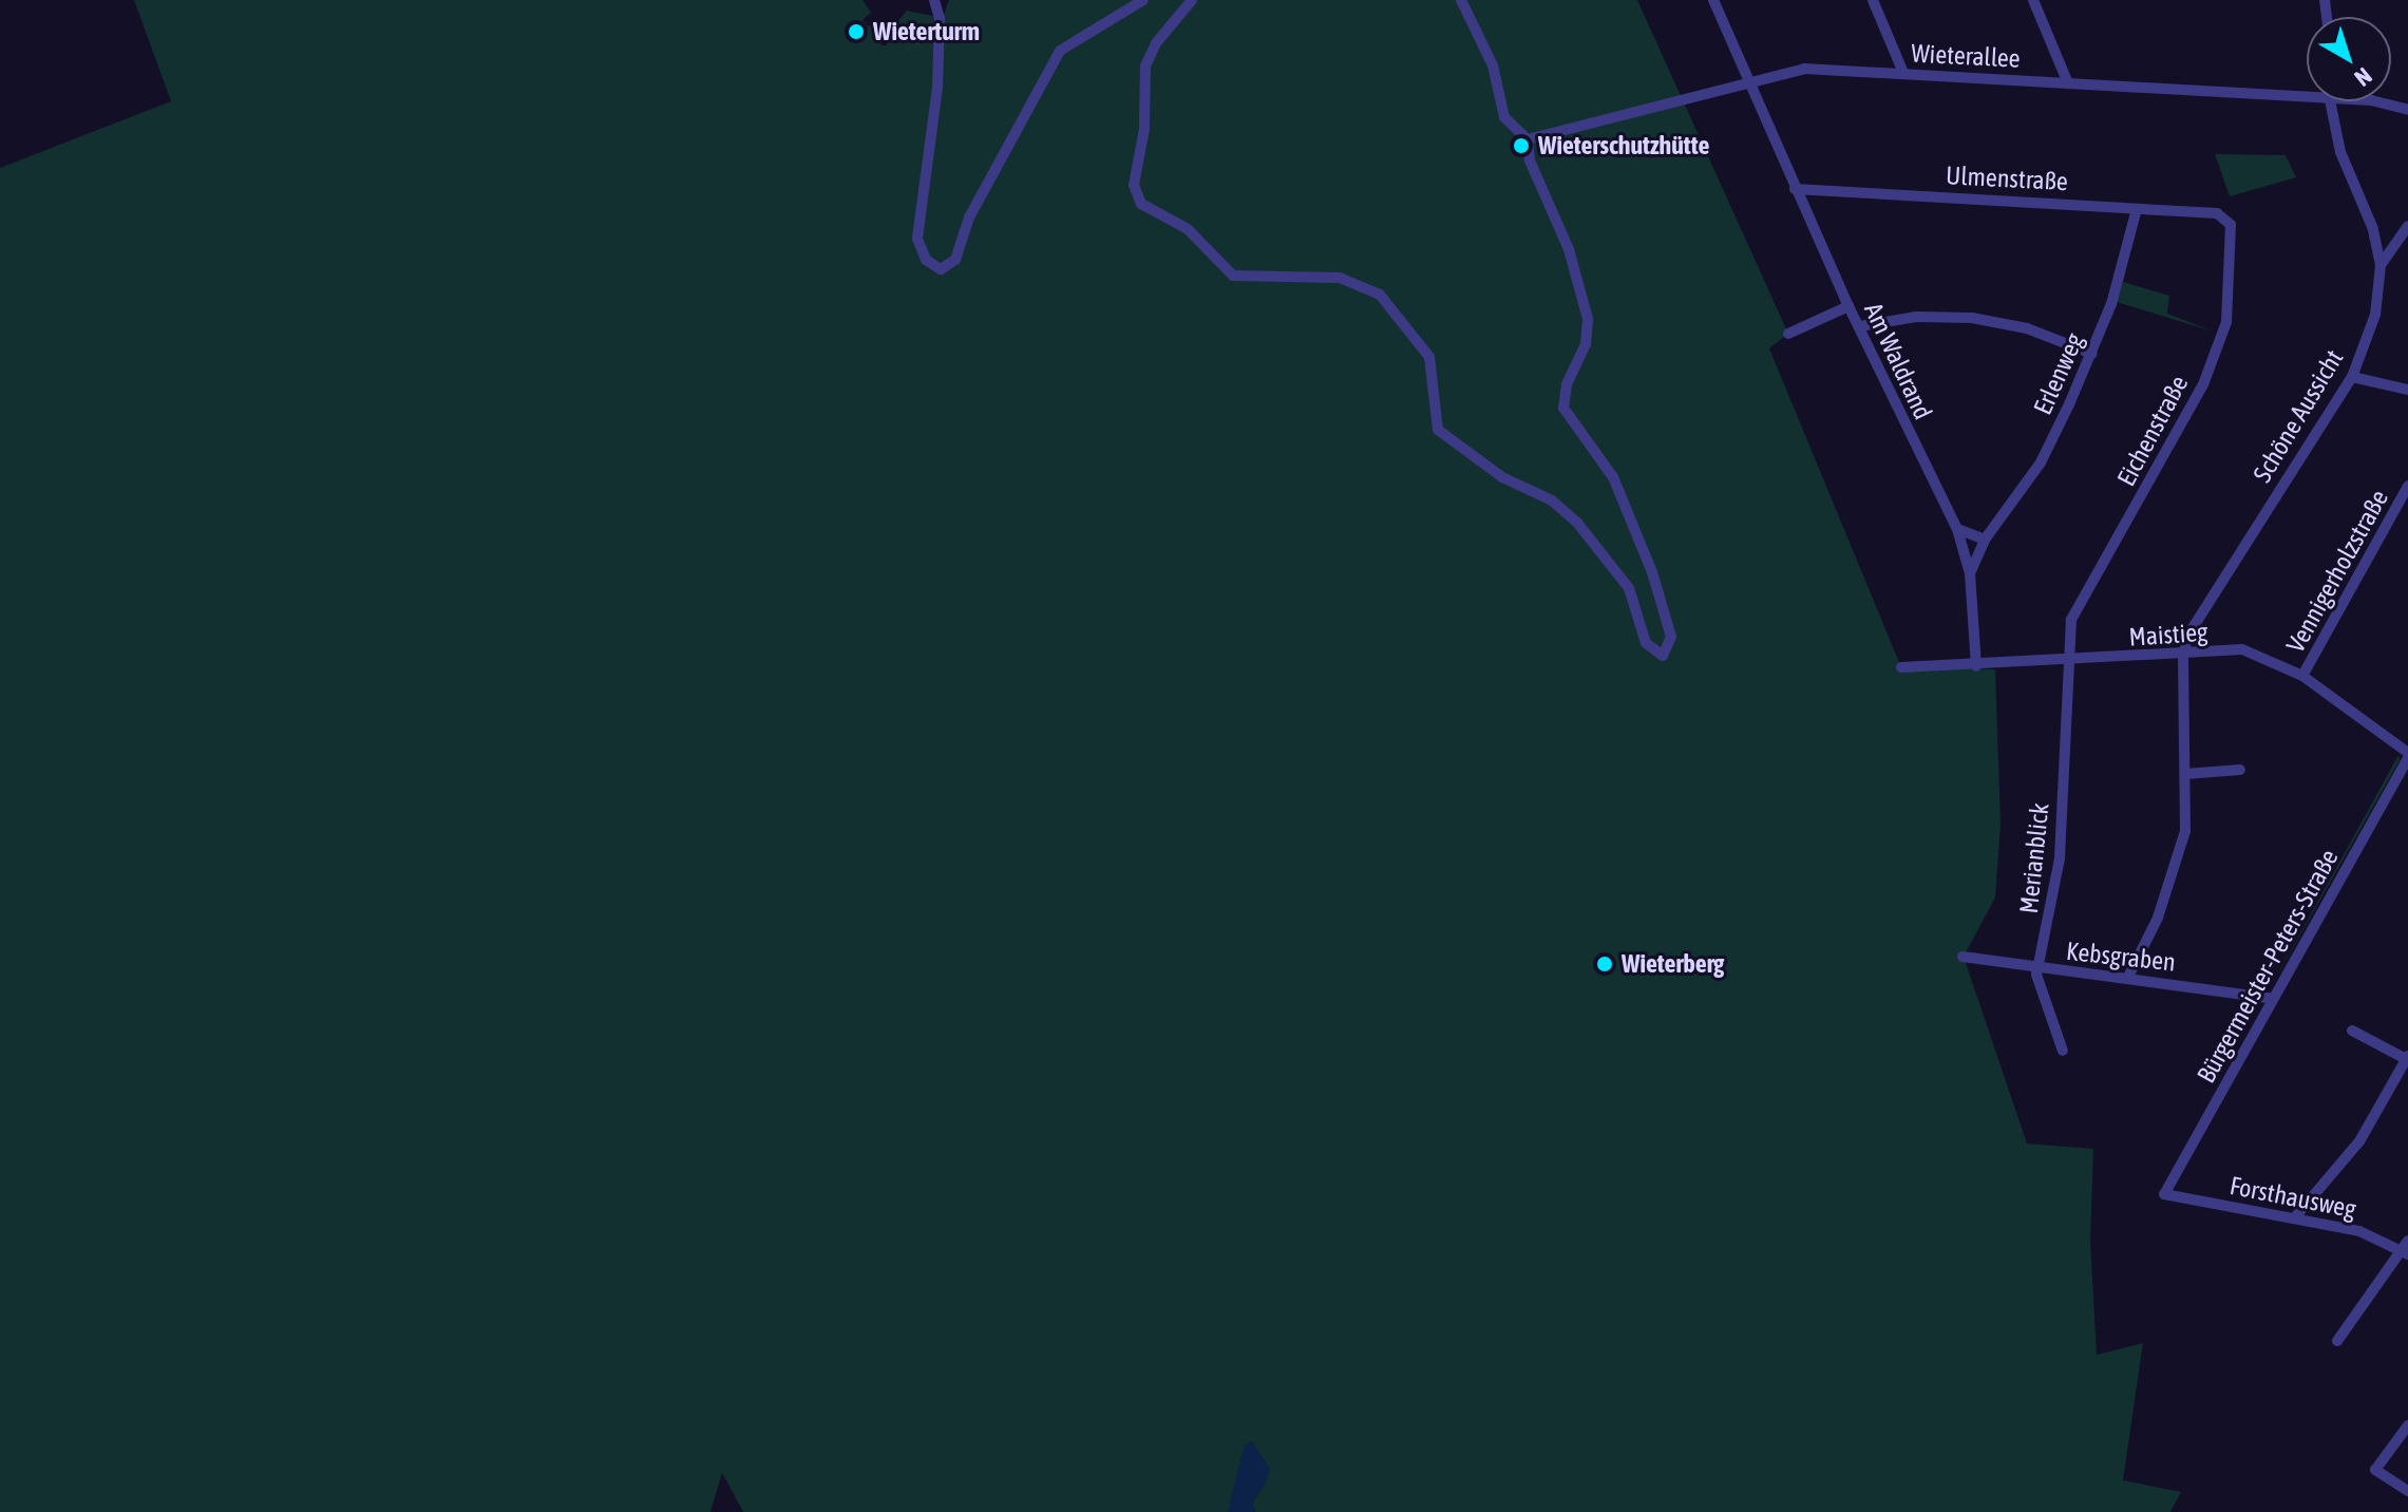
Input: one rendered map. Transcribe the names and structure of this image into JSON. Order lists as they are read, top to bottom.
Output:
{
  "streets": {
    "street": [
      "Wieterallee",
      "Ulmenstraße",
      "Am Waldrand",
      "Erlenweg",
      "Schöne Aussicht",
      "Eichenstraße",
      "Vennigerholzstraße",
      "Maistieg",
      "Merianblick",
      "Kebsgraben",
      "Bürgermeister-Peters-Straße",
      "Forsthausweg"
    ]
  },
  "crossings": [
    ["Wieterallee", "Am Waldrand"],
    ["Ulmenstraße", "Am Waldrand"],
    ["Ulmenstraße", "Erlenweg"],
    ["Ulmenstraße", "Eichenstraße"],
    ["Am Waldrand", "Erlenweg"],
    ["Am Waldrand", "Maistieg"],
    ["Schöne Aussicht", "Maistieg"],
    ["Eichenstraße", "Maistieg"],
    ["Eichenstraße", "Merianblick"],
    ["Vennigerholzstraße", "Maistieg"],
    ["Maistieg", "Merianblick"],
    ["Maistieg", "Bürgermeister-Peters-Straße"],
    ["Merianblick", "Kebsgraben"],
    ["Kebsgraben", "Bürgermeister-Peters-Straße"],
    ["Bürgermeister-Peters-Straße", "Forsthausweg"]
  ],
  "places": ["Wieterturm", "Wieterschutzhütte", "Wieterberg"],
  "north": "bottom right"
}
